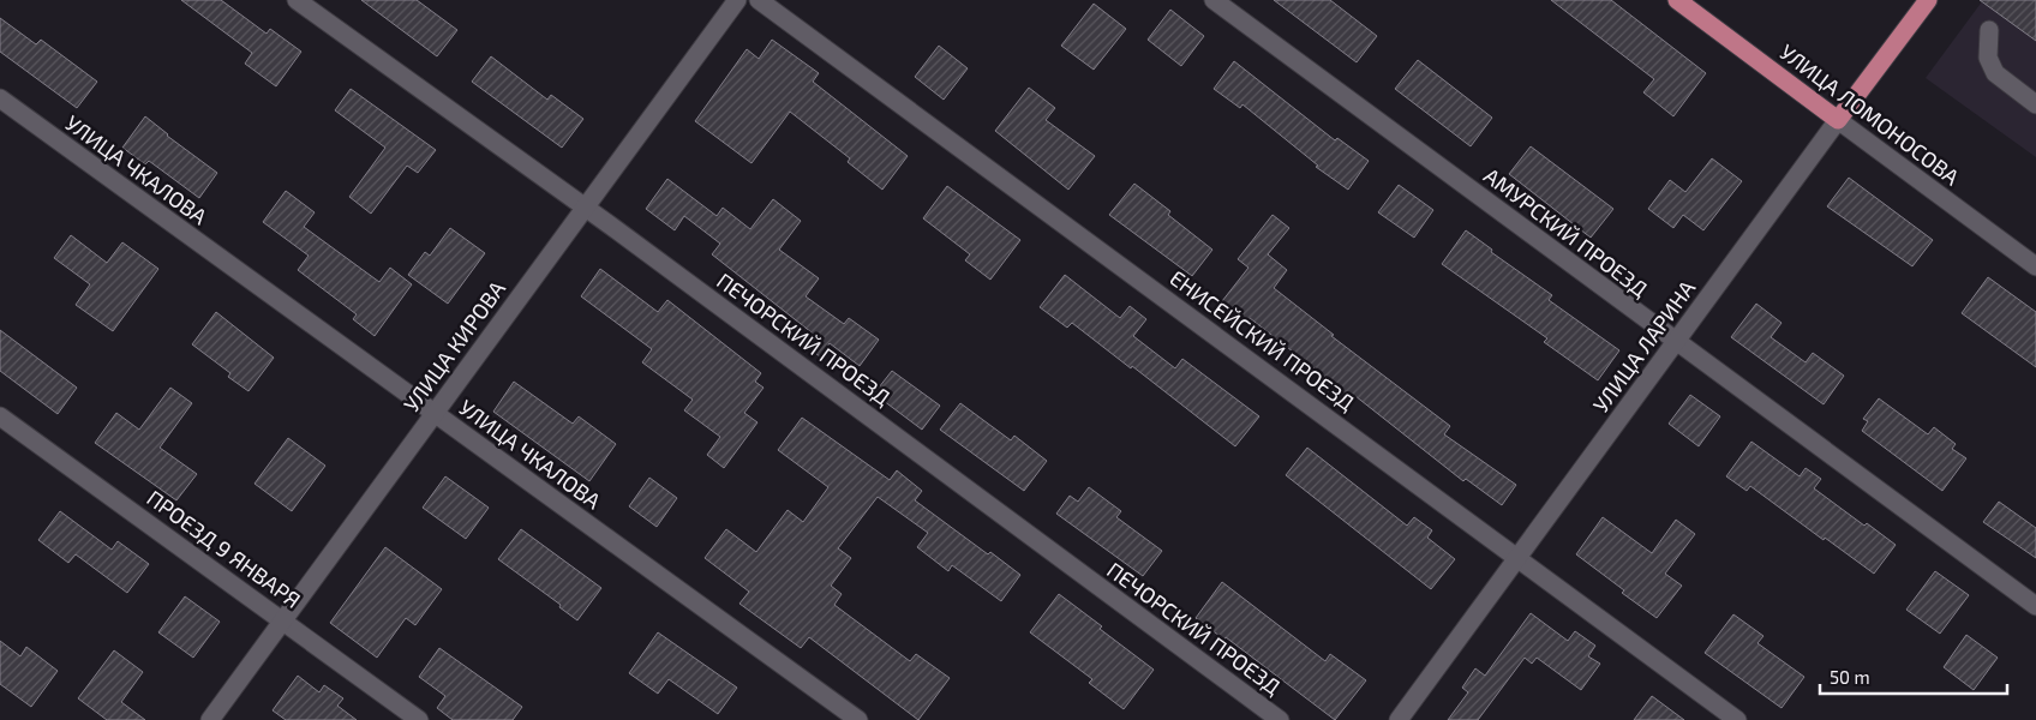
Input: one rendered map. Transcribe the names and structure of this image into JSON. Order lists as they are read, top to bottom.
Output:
{
  "streets": {
    "main road": ["УЛИЦА ЛОМОНОСОВА", "УЛИЦА ЛАРИНА"],
    "street": [
      "УЛИЦА ЧКАЛОВА",
      "АМУРСКИЙ ПРОЕЗД",
      "ПЕЧОРСКИЙ ПРОЕЗД",
      "ЕНИСЕЙСКИЙ ПРОЕЗД",
      "УЛИЦА КИРОВА",
      "ПРОЕЗД 9 ЯНВАРЯ"
    ]
  },
  "crossings": [
    ["УЛИЦА ЛОМОНОСОВА", "УЛИЦА ЛАРИНА"],
    ["УЛИЦА ЧКАЛОВА", "УЛИЦА КИРОВА"],
    ["АМУРСКИЙ ПРОЕЗД", "УЛИЦА ЛАРИНА"],
    ["ПЕЧОРСКИЙ ПРОЕЗД", "УЛИЦА КИРОВА"],
    ["ЕНИСЕЙСКИЙ ПРОЕЗД", "УЛИЦА ЛАРИНА"],
    ["УЛИЦА КИРОВА", "ПРОЕЗД 9 ЯНВАРЯ"]
  ],
  "scale_bar": "50 m"
}
